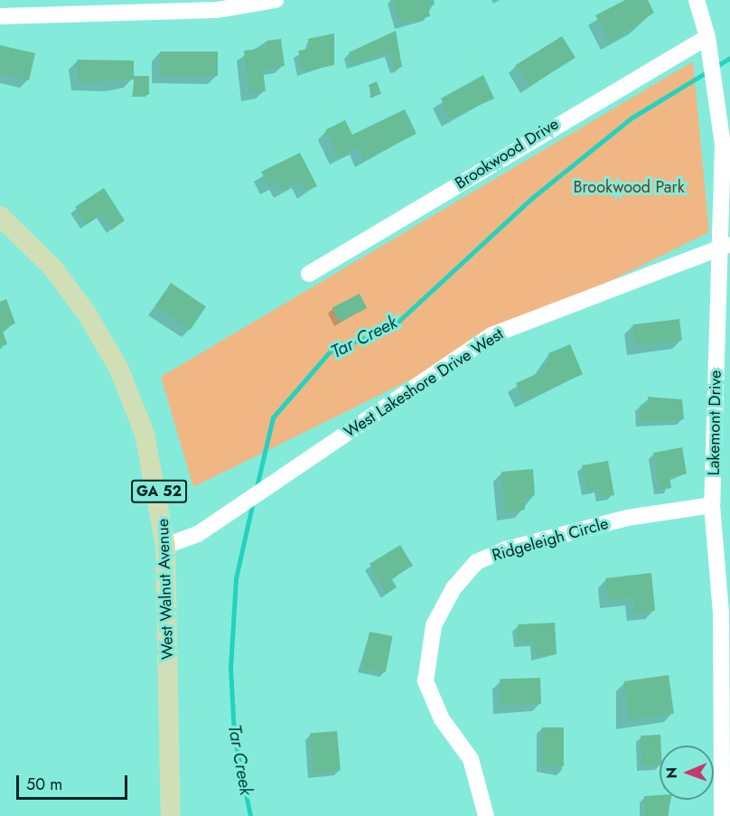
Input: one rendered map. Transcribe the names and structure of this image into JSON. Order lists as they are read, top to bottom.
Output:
{
  "streets": {
    "main road": ["GA 52", "West Walnut Avenue"],
    "street": [
      "Brookwood Drive",
      "West Lakeshore Drive West",
      "Lakemont Drive",
      "Ridgeleigh Circle"
    ]
  },
  "crossings": [
    ["Brookwood Drive", "Lakemont Drive"],
    ["West Lakeshore Drive West", "Lakemont Drive"],
    ["West Lakeshore Drive West", "West Walnut Avenue"],
    ["Lakemont Drive", "Ridgeleigh Circle"]
  ],
  "water": ["Tar Creek"],
  "parks": ["Brookwood Park"],
  "scale_bar": "50 m",
  "north": "left"
}
